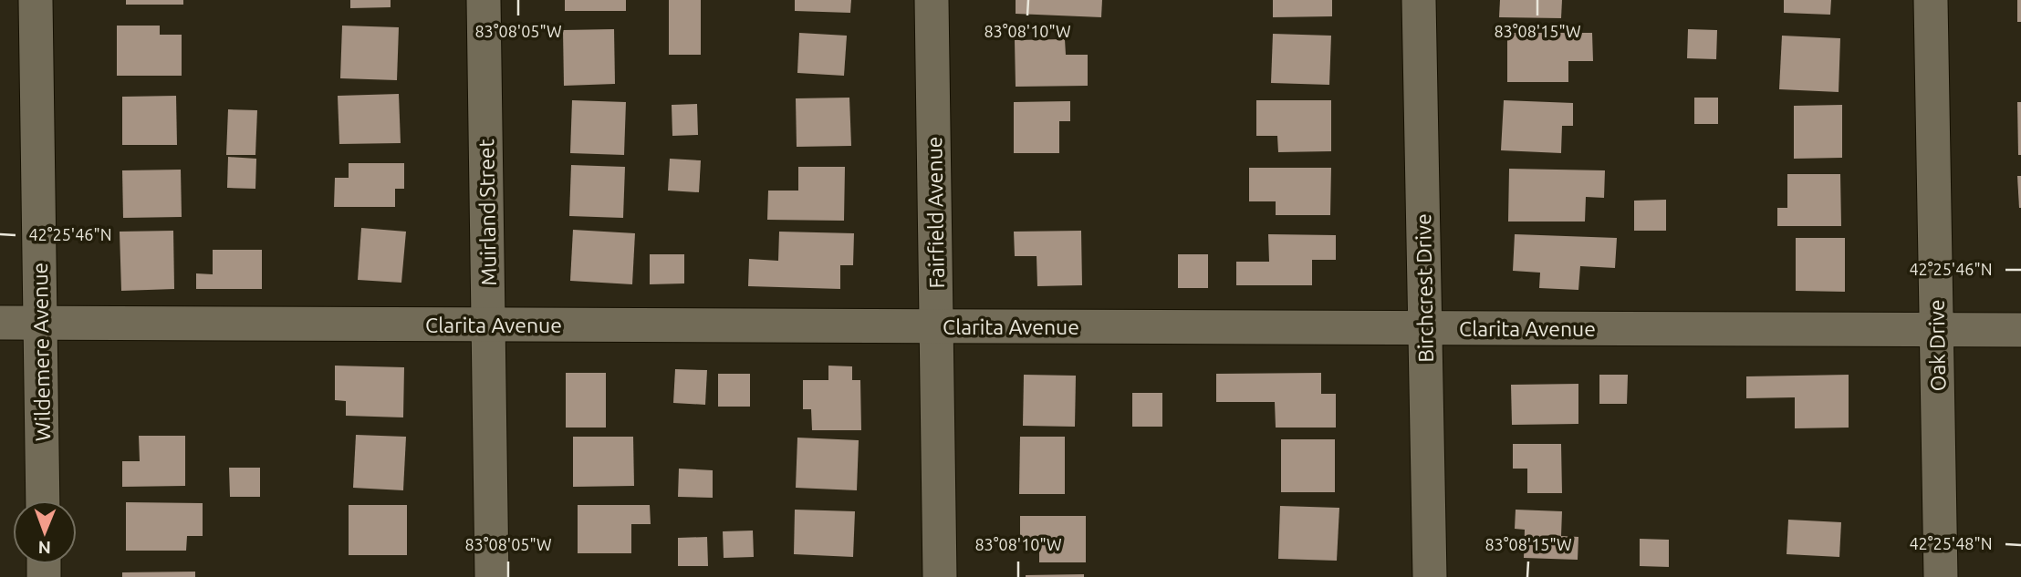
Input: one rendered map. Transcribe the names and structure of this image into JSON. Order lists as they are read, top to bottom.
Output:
{
  "streets": {
    "street": [
      "Muirland Street",
      "Fairfield Avenue",
      "Birchcrest Drive",
      "Clarita Avenue",
      "Oak Drive",
      "Wildemere Avenue"
    ]
  },
  "crossings": [
    ["Muirland Street", "Clarita Avenue"],
    ["Fairfield Avenue", "Clarita Avenue"],
    ["Birchcrest Drive", "Clarita Avenue"],
    ["Clarita Avenue", "Oak Drive"],
    ["Clarita Avenue", "Wildemere Avenue"]
  ],
  "north": "bottom",
  "coordinates": [
    "83°08'05\"W",
    "83°08'10\"W",
    "83°08'15\"W",
    "42°25'46\"N",
    "42°25'48\"N"
  ]
}
